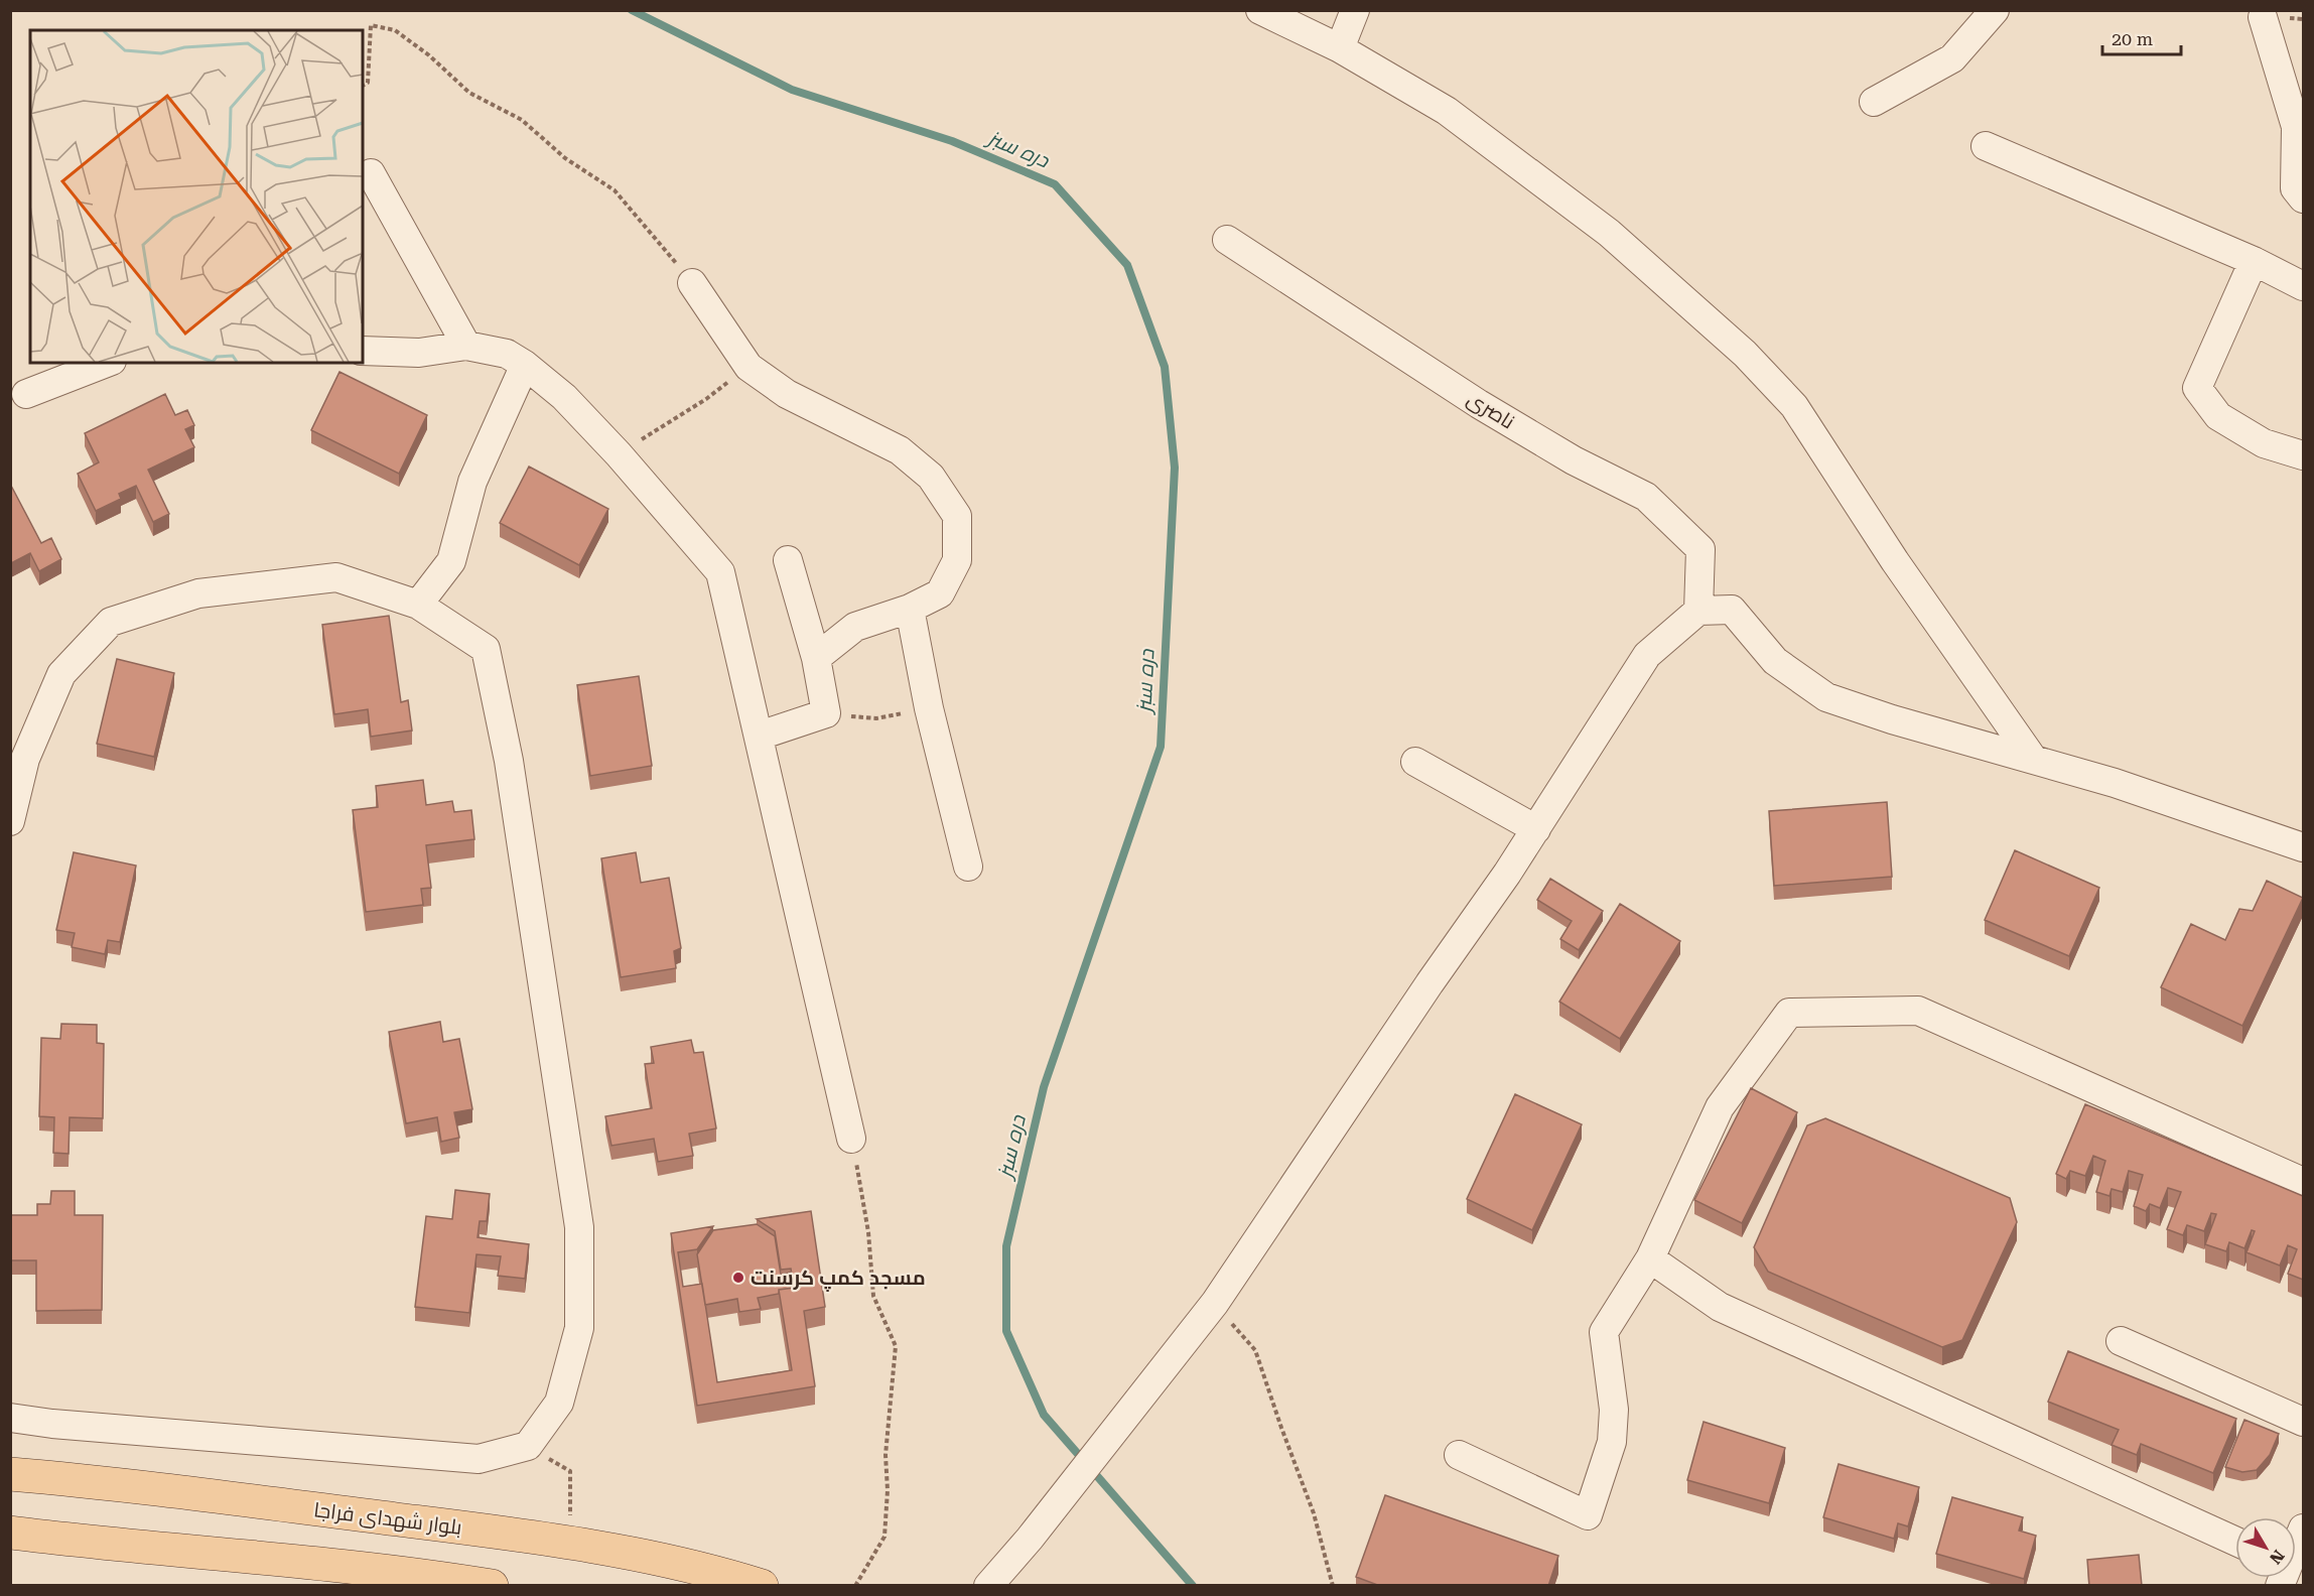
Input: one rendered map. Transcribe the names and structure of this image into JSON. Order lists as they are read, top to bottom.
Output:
{
  "streets": {
    "main road": ["بلوار شهدای فراجا"],
    "street": ["ناصری"]
  },
  "water": ["دره سبز"],
  "places": ["مسجد کمپ کرسنت"],
  "scale_bar": "20 m",
  "north": "bottom right"
}
